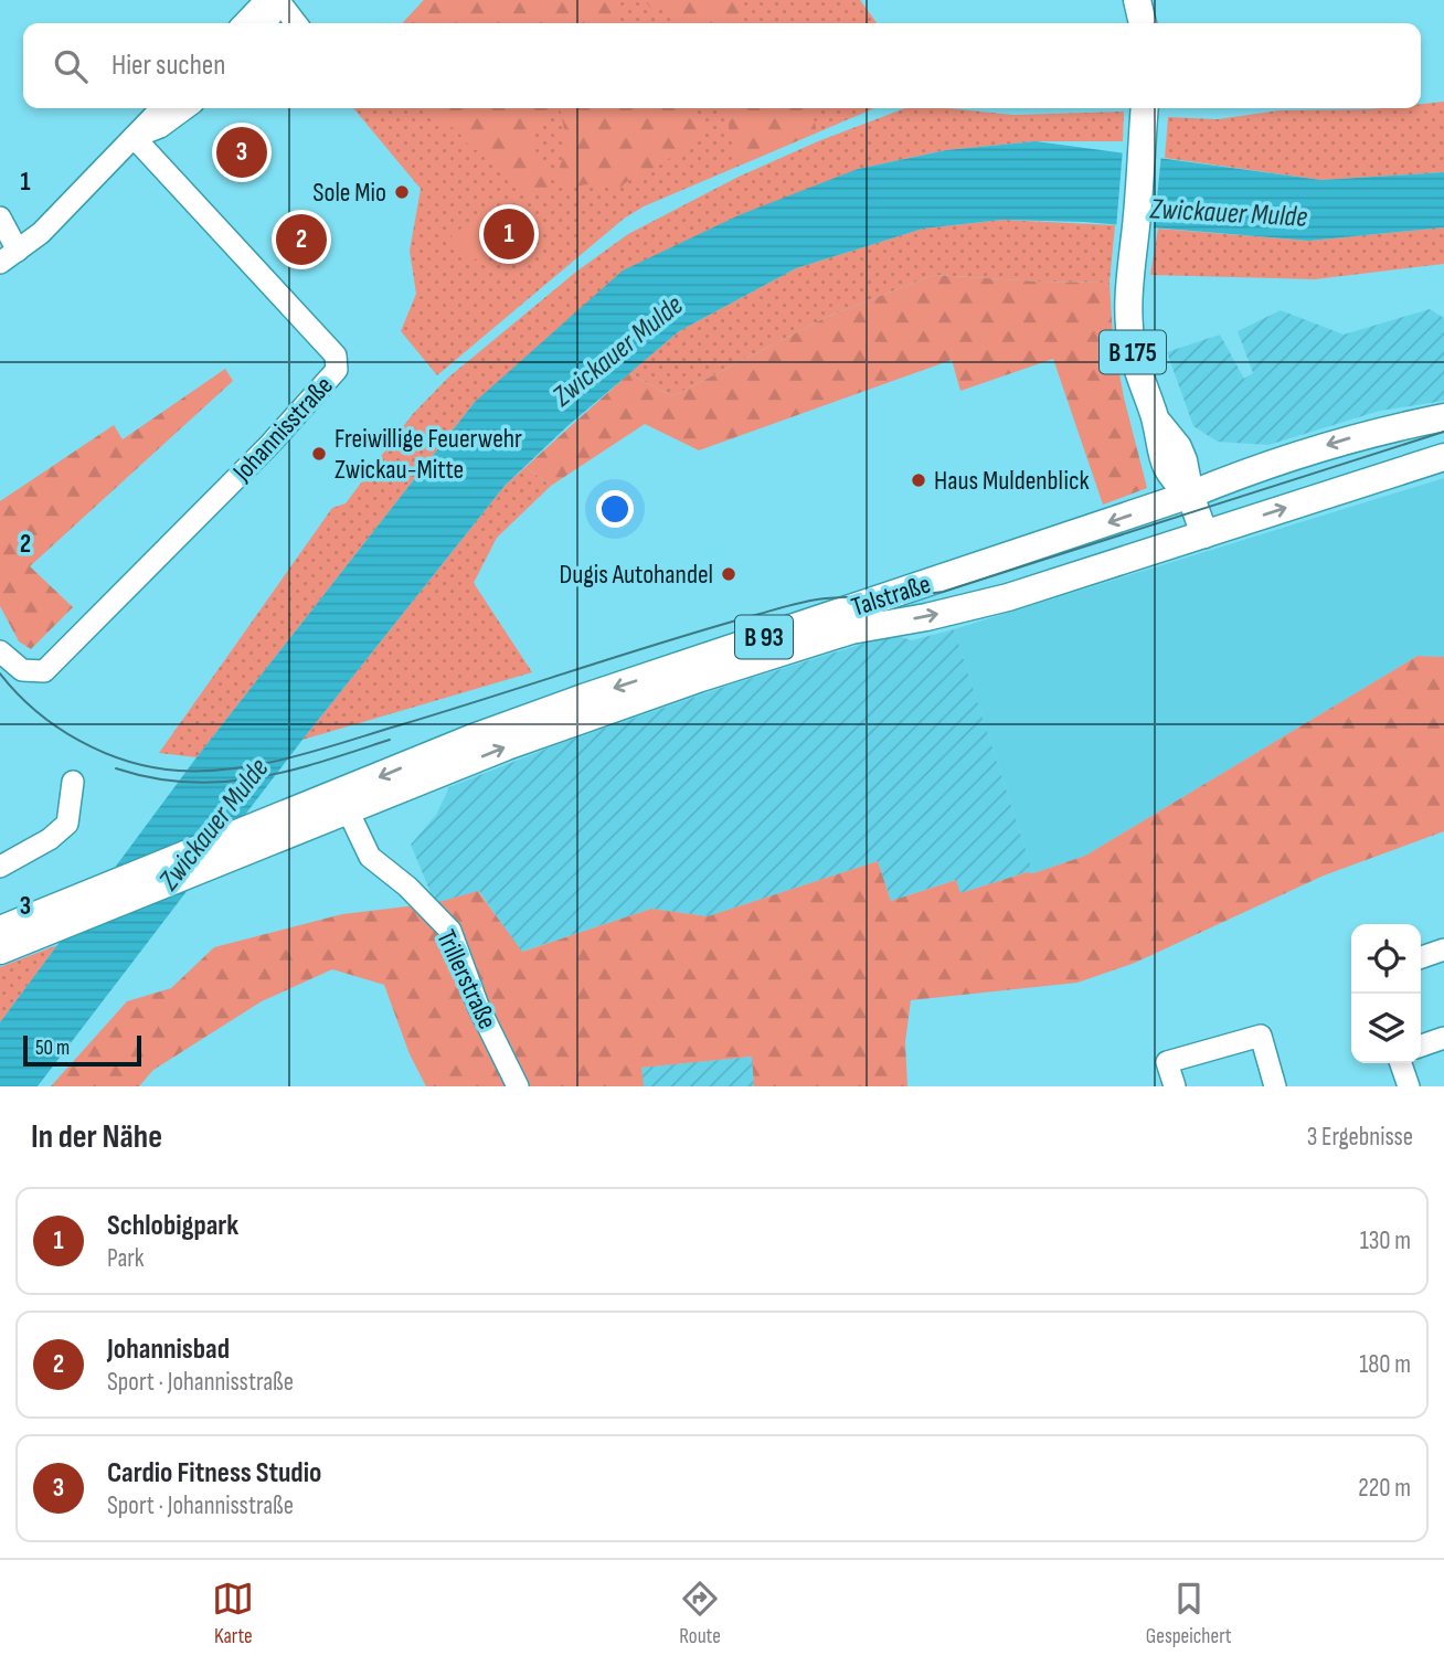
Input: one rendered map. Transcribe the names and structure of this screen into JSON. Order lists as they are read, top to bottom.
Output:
{
  "streets": {
    "main road": ["B 175", "Talstraße", "B 93"],
    "street": ["Johannisstraße", "Trillerstraße"]
  },
  "crossings": [
    ["B 175", "Talstraße"],
    ["Talstraße", "B 93"],
    ["Talstraße", "Trillerstraße"],
    ["B 93", "Trillerstraße"]
  ],
  "water": ["Zwickauer Mulde"],
  "places": [
    "Sole Mio",
    "Freiwillige Feuerwehr Zwickau-Mitte",
    "Haus Muldenblick",
    "Dugis Autohandel"
  ],
  "scale_bar": "50 m",
  "page": {
    "search": "Hier suchen",
    "pins": ["3", "1", "2"],
    "scale": "50 m",
    "heading": ["In der Nähe", "3 Ergebnisse"],
    "list": [
      {
        "mark": "1",
        "name": "Schlobigpark",
        "note": "Park",
        "value": "130 m"
      },
      {
        "mark": "2",
        "name": "Johannisbad",
        "note": "Sport · Johannisstraße",
        "value": "180 m"
      },
      {
        "mark": "3",
        "name": "Cardio Fitness Studio",
        "note": "Sport · Johannisstraße",
        "value": "220 m"
      }
    ],
    "nav": ["Karte", "Route", "Gespeichert"]
  },
  "grid": {
    "rows": ["1", "2", "3"]
  }
}
